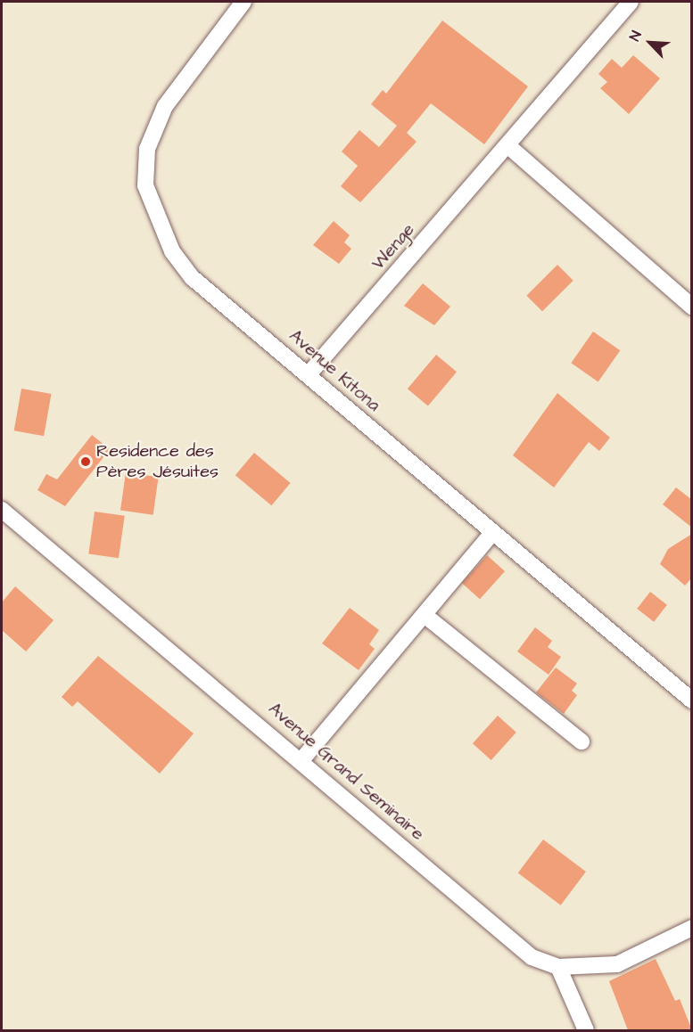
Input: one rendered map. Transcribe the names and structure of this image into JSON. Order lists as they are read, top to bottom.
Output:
{
  "streets": {
    "street": ["Wenge", "Avenue Kitona", "Avenue Grand Seminaire"]
  },
  "crossings": [
    ["Wenge", "Avenue Kitona"]
  ],
  "places": ["Residence des Pères Jésuites"],
  "north": "top left"
}
